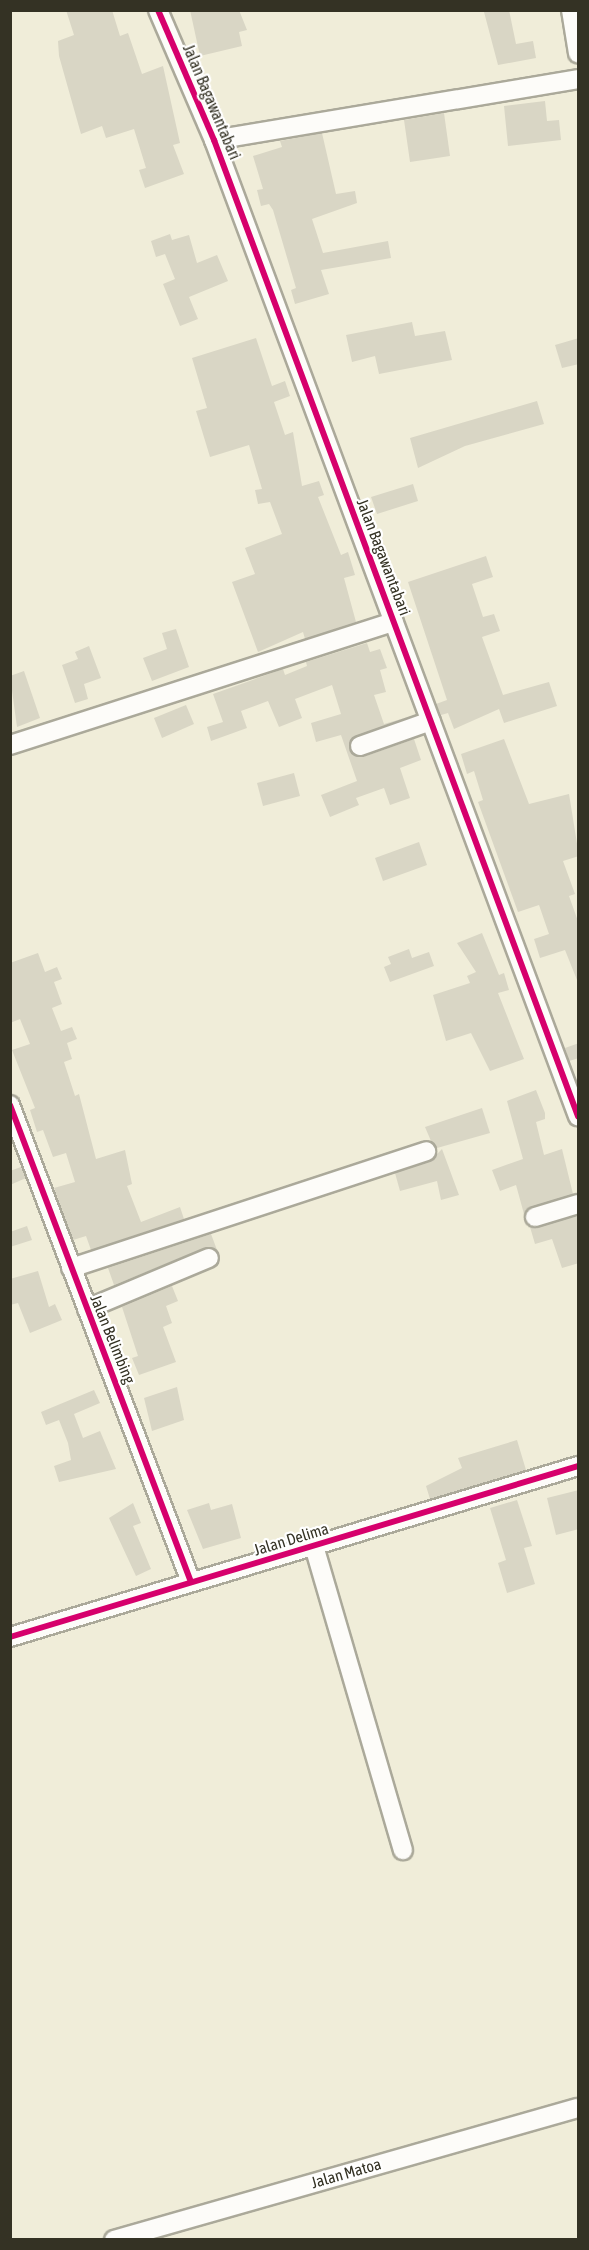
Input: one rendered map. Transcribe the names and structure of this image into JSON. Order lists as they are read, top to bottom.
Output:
{
  "streets": {
    "street": [
      "Jalan Bagawantabari",
      "Jalan Belimbing",
      "Jalan Delima",
      "Jalan Matoa"
    ]
  },
  "crossings": [
    ["Jalan Belimbing", "Jalan Delima"]
  ]
}
